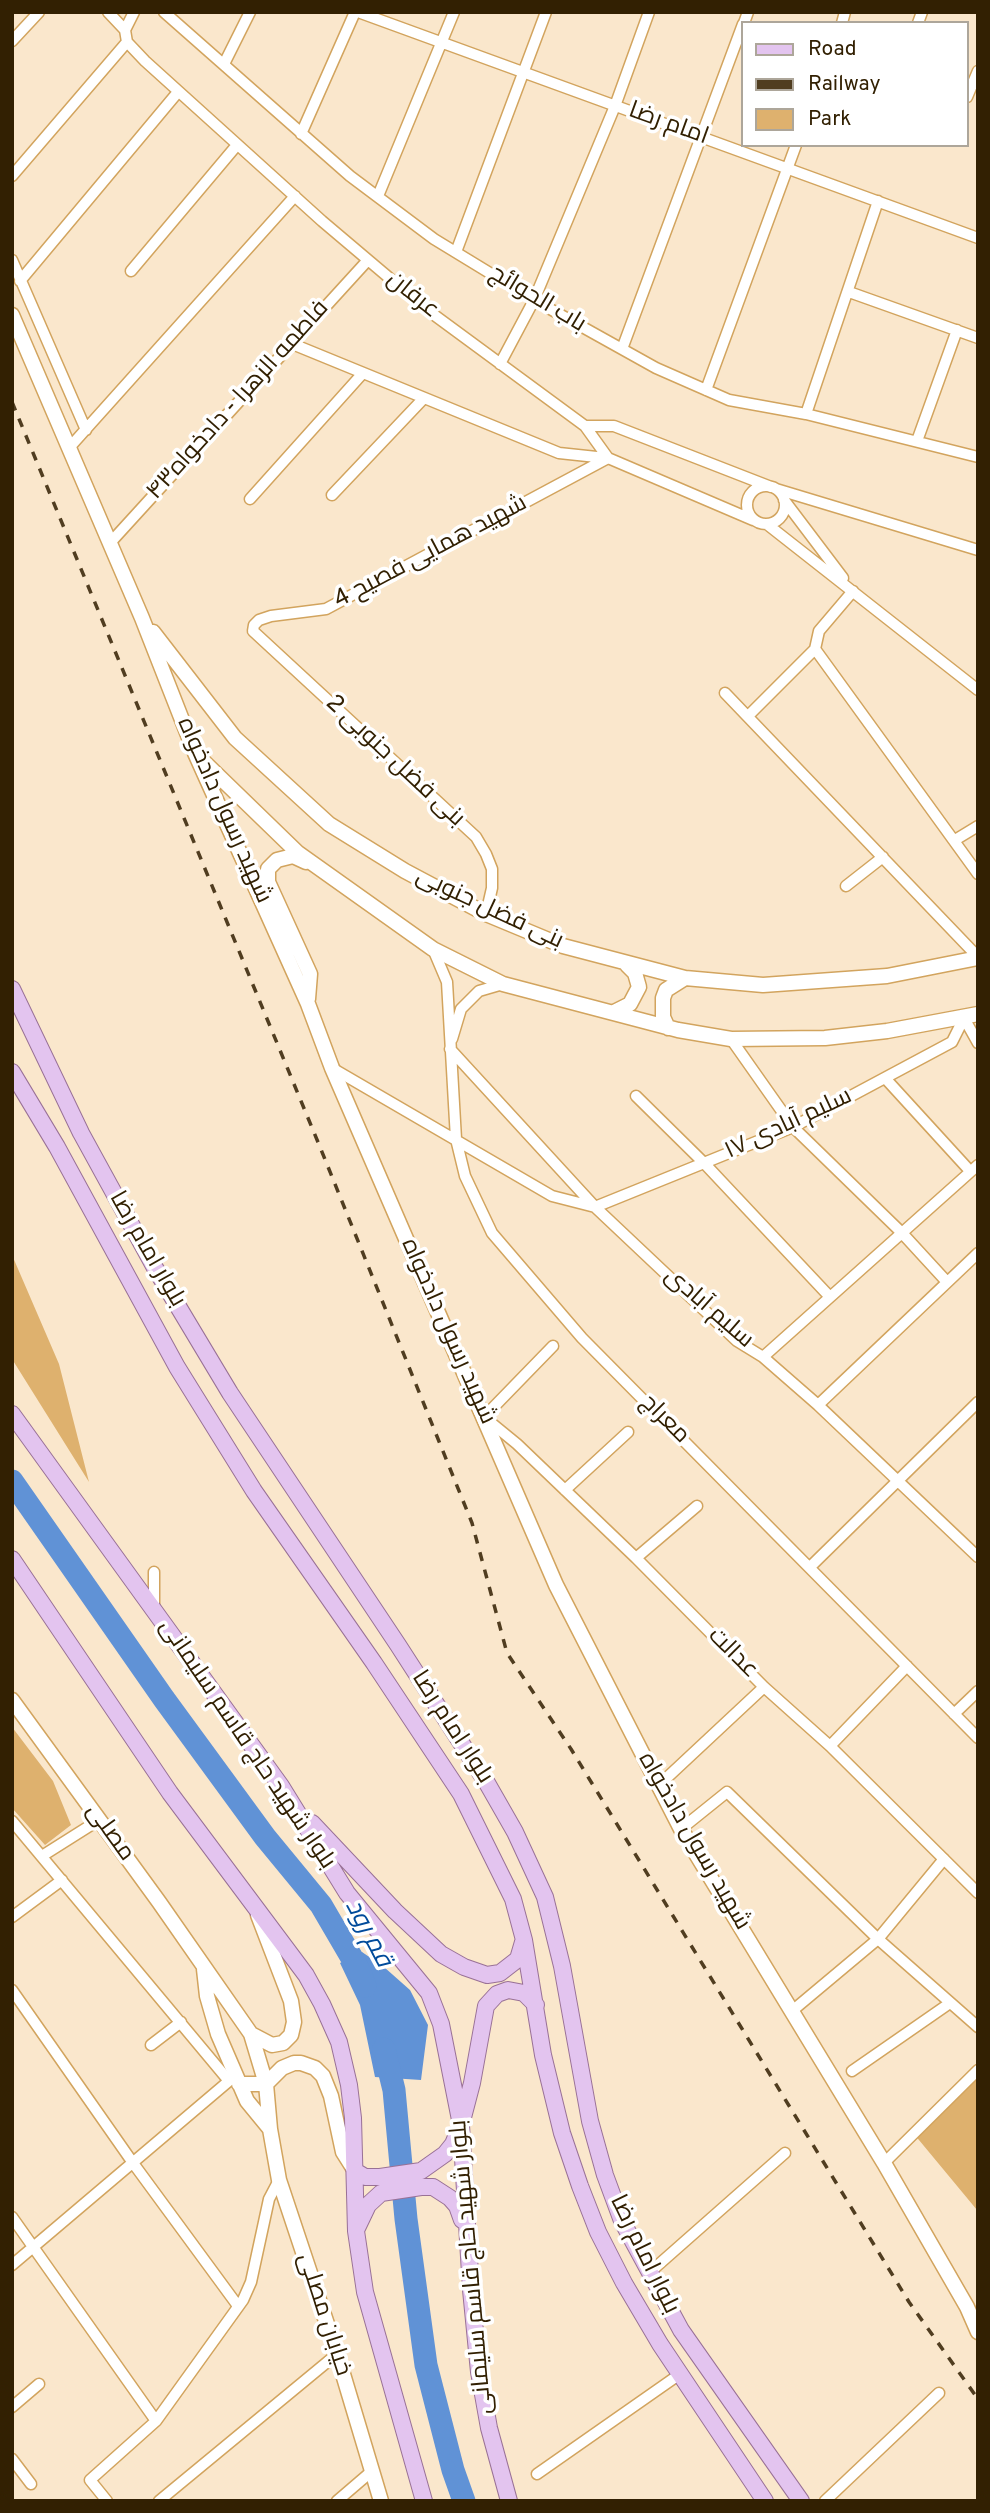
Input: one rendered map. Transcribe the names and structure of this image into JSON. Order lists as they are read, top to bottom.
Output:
{
  "streets": {
    "main road": [
      "شهید رسول دادخواه",
      "بنی فضل جنوبی",
      "بلوار امام رضا",
      "بلوار شهید حاج قاسم سلیمانی",
      "مصلی",
      "خیابان مصلی"
    ],
    "street": [
      "امام رضا",
      "عرفان",
      "باب الحوائج",
      "فاطمه الزهرا - دادخواه۴۳",
      "شهید همایی فصیح 4",
      "بنی فضل جنوبی 2",
      "سلیم آبادی ۱۷",
      "سلیم آبادی",
      "معراج",
      "عدالت"
    ]
  },
  "crossings": [
    ["عرفان", "فاطمه الزهرا - دادخواه۴۳"],
    ["فاطمه الزهرا - دادخواه۴۳", "شهید رسول دادخواه"],
    ["شهید همایی فصیح 4", "بنی فضل جنوبی 2"],
    ["بنی فضل جنوبی 2", "بنی فضل جنوبی"],
    ["شهید رسول دادخواه", "بنی فضل جنوبی"],
    ["شهید رسول دادخواه", "عدالت"],
    ["سلیم آبادی ۱۷", "سلیم آبادی"],
    ["سلیم آبادی", "معراج"],
    ["مصلی", "خیابان مصلی"]
  ],
  "water": ["قم رود"],
  "legend": ["Road", "Railway", "Park"]
}
